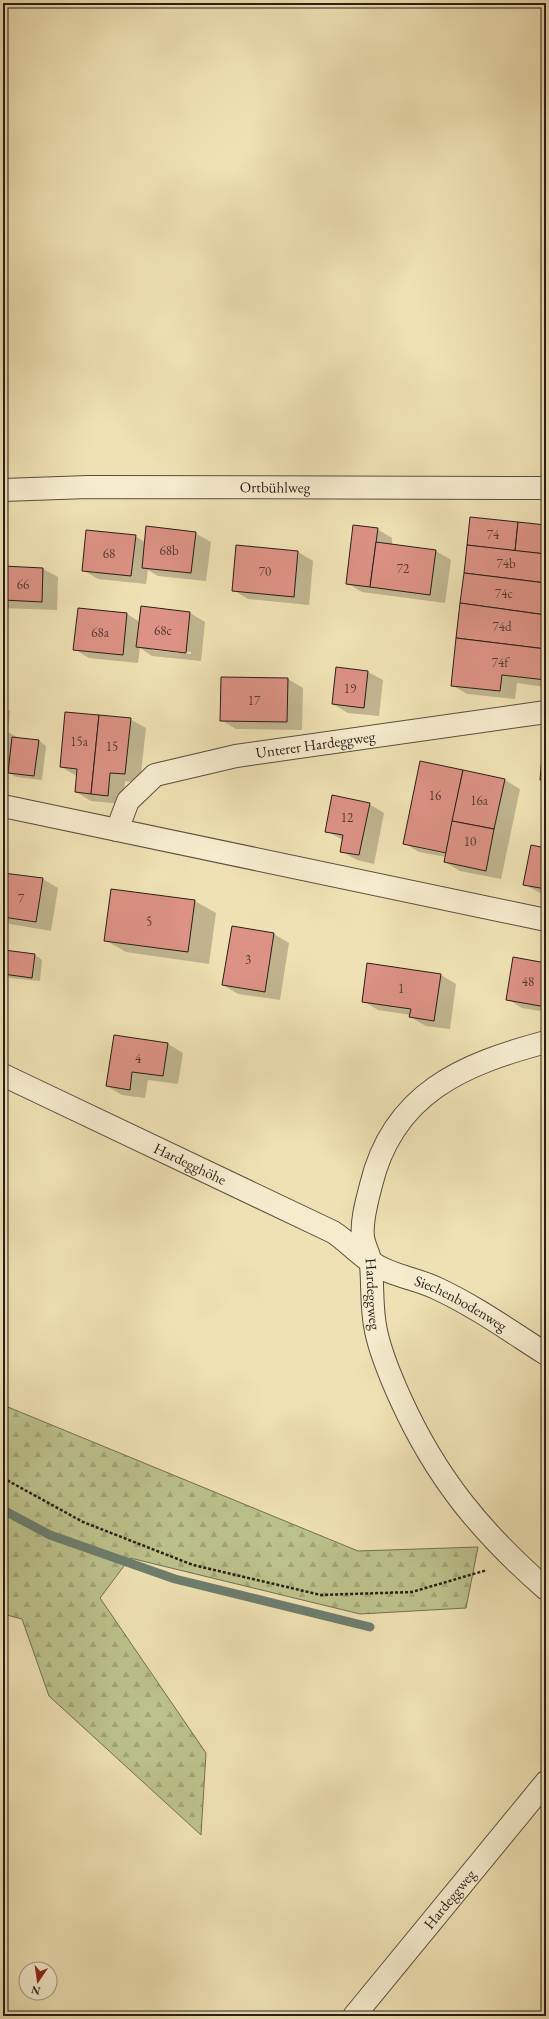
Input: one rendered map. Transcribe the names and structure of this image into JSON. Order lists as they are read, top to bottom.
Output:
{
  "streets": {
    "street": [
      "Ortbühlweg",
      "Unterer Hardeggweg",
      "Hardegghöhe",
      "Hardeggweg",
      "Siechenbodenweg"
    ]
  },
  "crossings": [
    ["Hardegghöhe", "Hardeggweg"],
    ["Hardegghöhe", "Siechenbodenweg"],
    ["Hardeggweg", "Siechenbodenweg"]
  ],
  "house_numbers": [
    "74",
    "68b",
    "68",
    "74b",
    "72",
    "70",
    "66",
    "74c",
    "74d",
    "68c",
    "68a",
    "74f",
    "19",
    "17",
    "15a",
    "15",
    "16",
    "16a",
    "12",
    "10",
    "7",
    "5",
    "3",
    "48",
    "1",
    "4"
  ],
  "north": "bottom"
}
